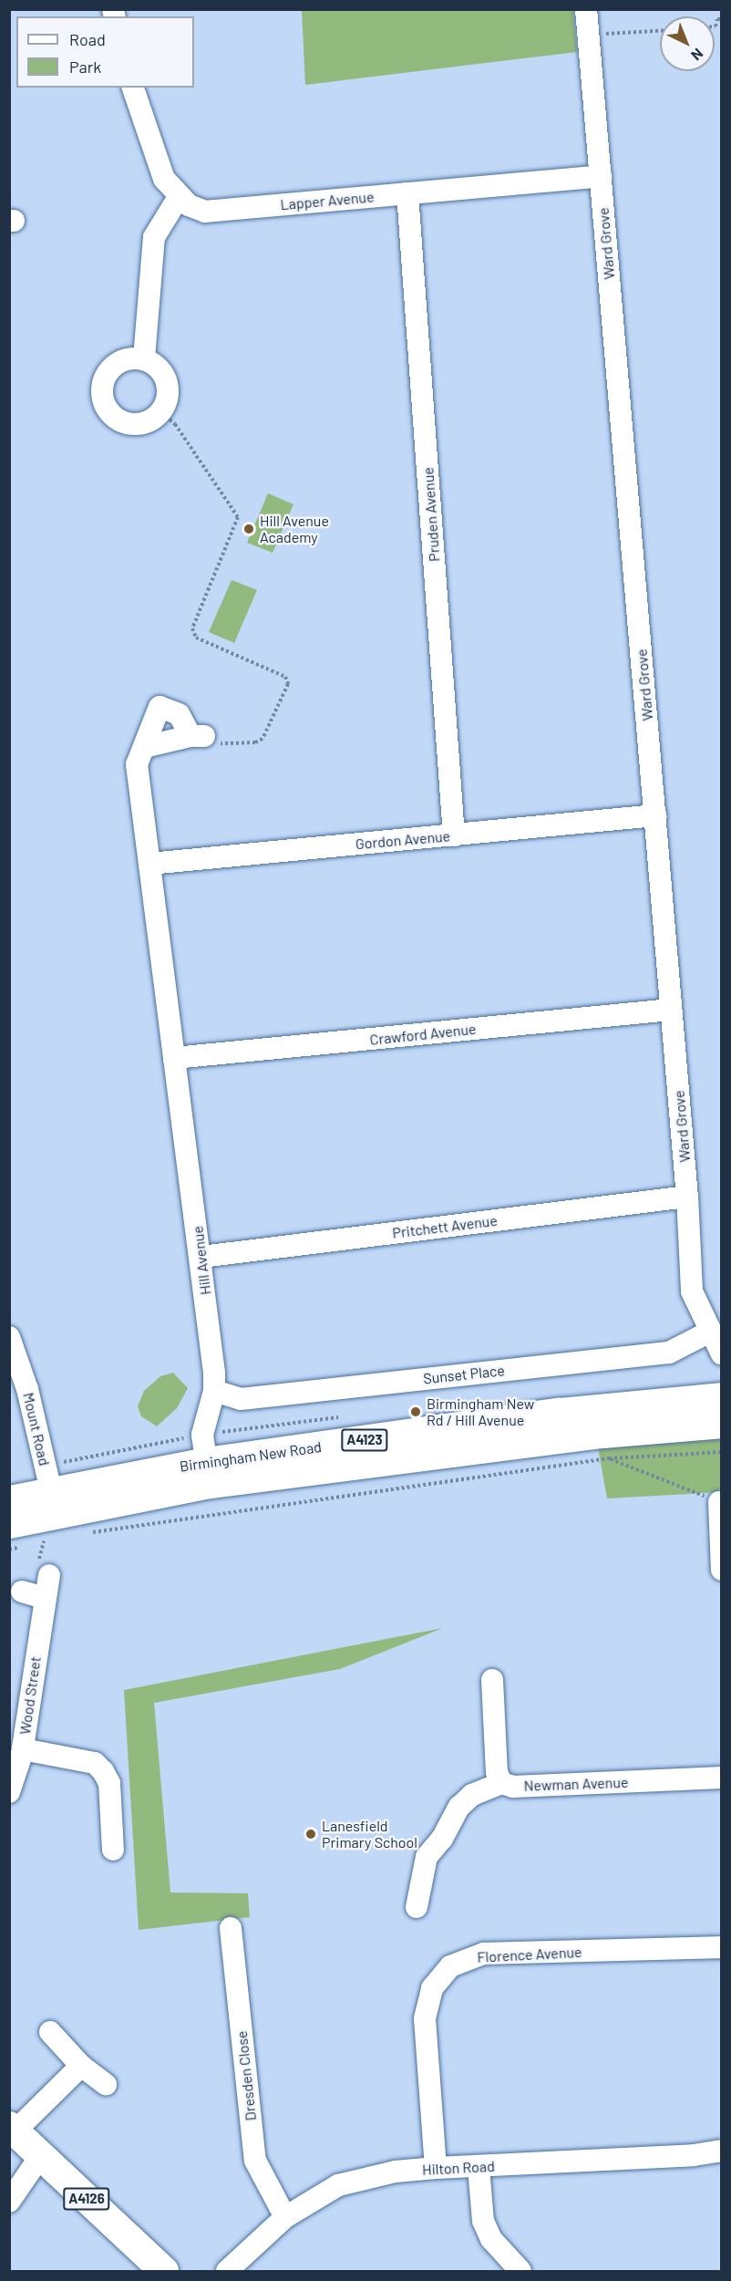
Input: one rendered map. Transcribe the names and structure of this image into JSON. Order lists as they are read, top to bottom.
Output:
{
  "streets": {
    "highway": ["A4123", "Birmingham New Road"],
    "main road": ["A4126"],
    "street": [
      "Lapper Avenue",
      "Ward Grove",
      "Pruden Avenue",
      "Gordon Avenue",
      "Crawford Avenue",
      "Pritchett Avenue",
      "Hill Avenue",
      "Sunset Place",
      "Mount Road",
      "Wood Street",
      "Newman Avenue",
      "Florence Avenue",
      "Dresden Close",
      "Hilton Road"
    ]
  },
  "crossings": [
    ["Lapper Avenue", "Ward Grove"],
    ["Lapper Avenue", "Pruden Avenue"],
    ["Ward Grove", "Gordon Avenue"],
    ["Ward Grove", "Crawford Avenue"],
    ["Ward Grove", "Pritchett Avenue"],
    ["Ward Grove", "Sunset Place"],
    ["Pruden Avenue", "Gordon Avenue"],
    ["Gordon Avenue", "Hill Avenue"],
    ["Crawford Avenue", "Hill Avenue"],
    ["Pritchett Avenue", "Hill Avenue"],
    ["Hill Avenue", "Sunset Place"],
    ["Hill Avenue", "Birmingham New Road"],
    ["Mount Road", "Birmingham New Road"],
    ["Florence Avenue", "Hilton Road"],
    ["Dresden Close", "Hilton Road"]
  ],
  "places": ["Hill Avenue Academy", "Birmingham New Rd / Hill Avenue", "Lanesfield Primary School"],
  "legend": ["Road", "Park"],
  "north": "bottom right"
}
